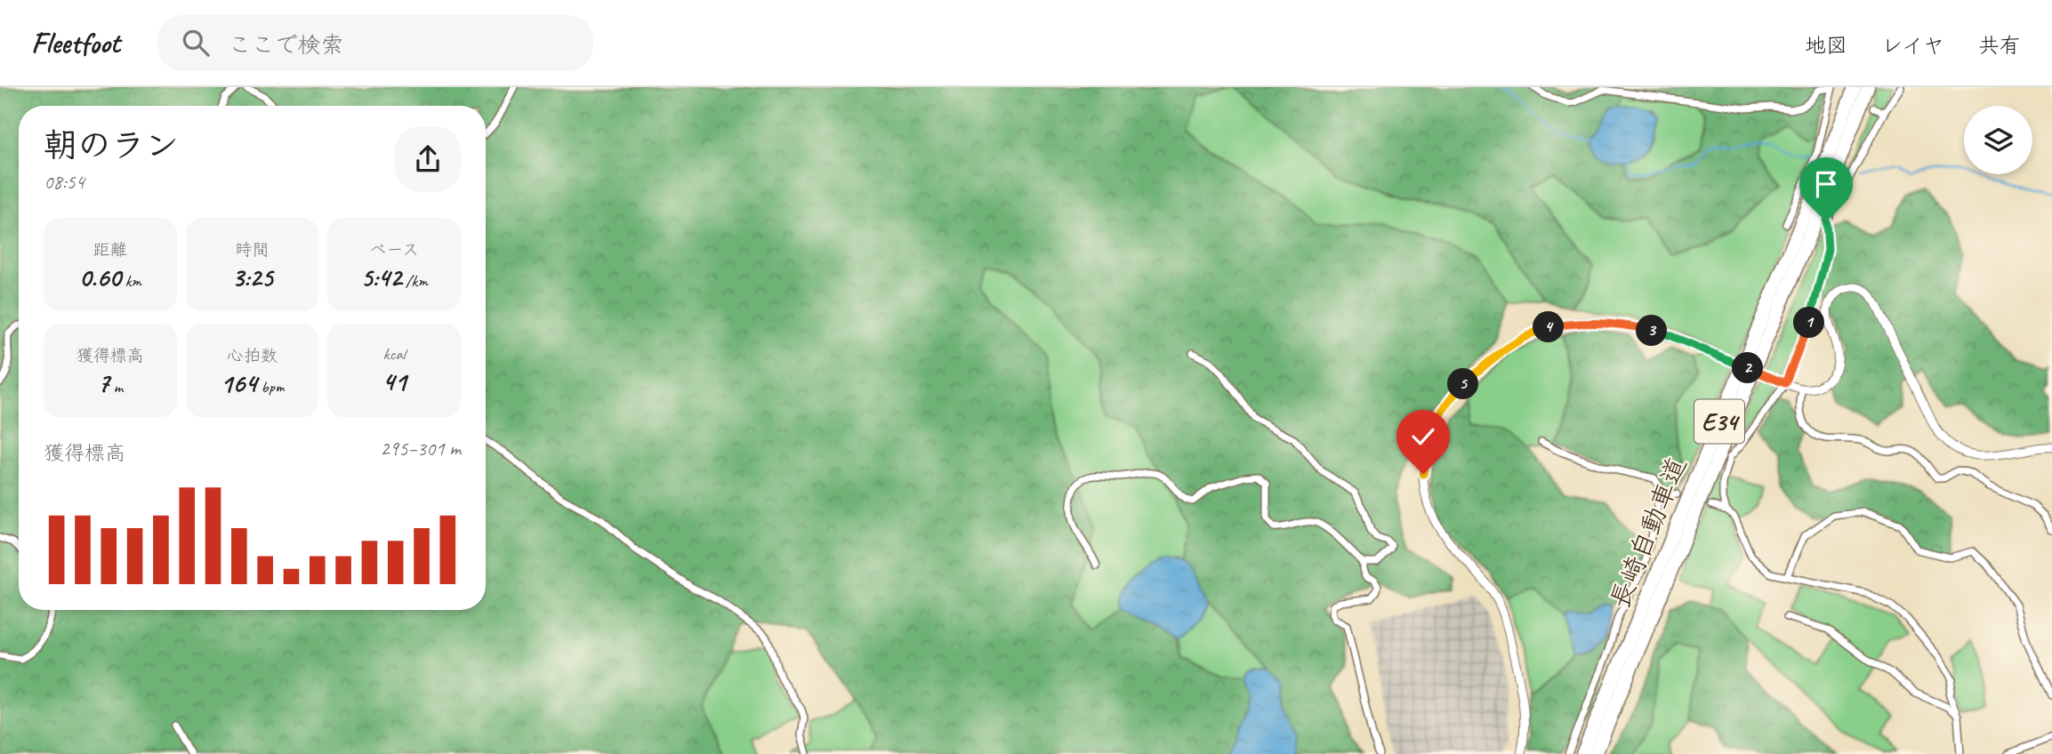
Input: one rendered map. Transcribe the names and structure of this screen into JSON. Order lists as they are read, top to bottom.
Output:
{
  "streets": {
    "highway": ["E34", "長崎自動車道"]
  },
  "page": {
    "header": "Fleetfoot",
    "search": "ここで検索",
    "nav": ["地図", "レイヤ", "共有"],
    "heading": ["朝のラン", "08:54"],
    "stats": [
      ["距離", "0.60 km"],
      ["時間", "3:25"],
      ["ペース", "5:42 /km"],
      ["獲得標高", "7 m"],
      ["心拍数", "164 bpm"],
      ["kcal", "41"]
    ],
    "pins": [
      "1",
      "4",
      "3",
      "2",
      "5"
    ],
    "chart": ["獲得標高", "295–301 m"]
  }
}
